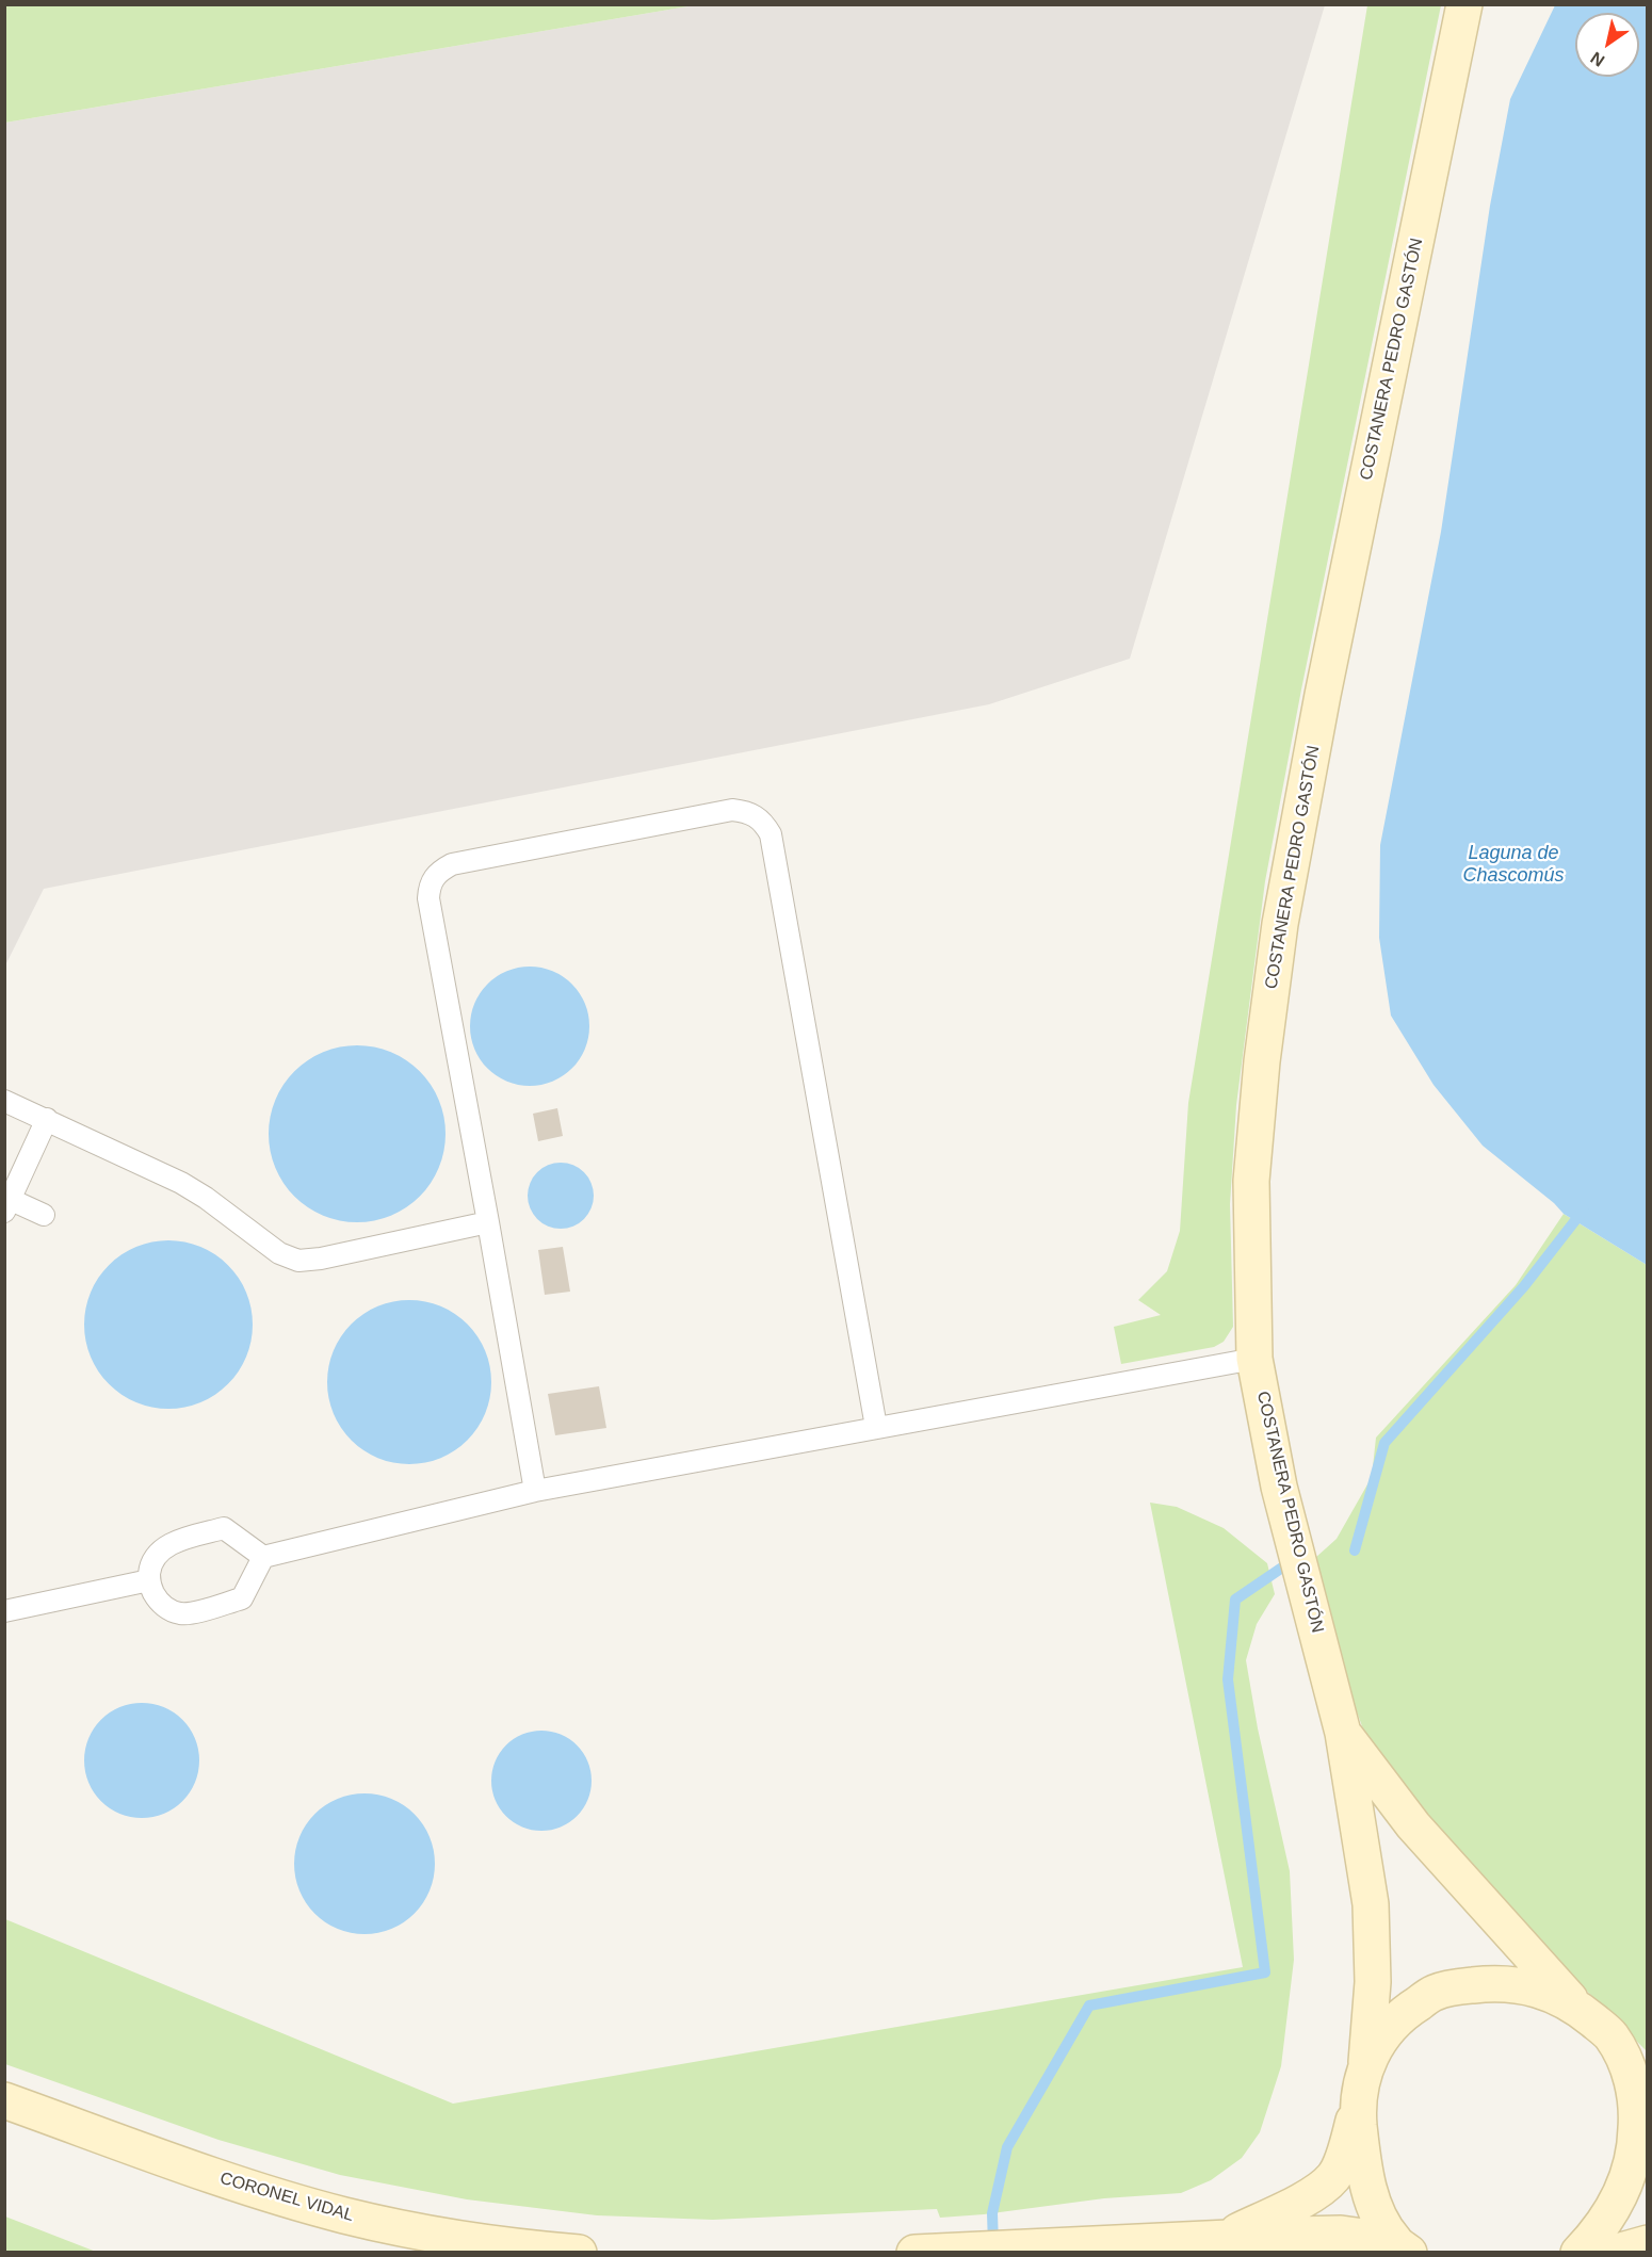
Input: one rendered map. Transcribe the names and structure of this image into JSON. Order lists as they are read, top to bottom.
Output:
{
  "streets": {
    "main road": ["COSTANERA PEDRO GASTÓN", "CORONEL VIDAL"]
  },
  "water": ["Laguna de Chascomús"],
  "north": "bottom left"
}
